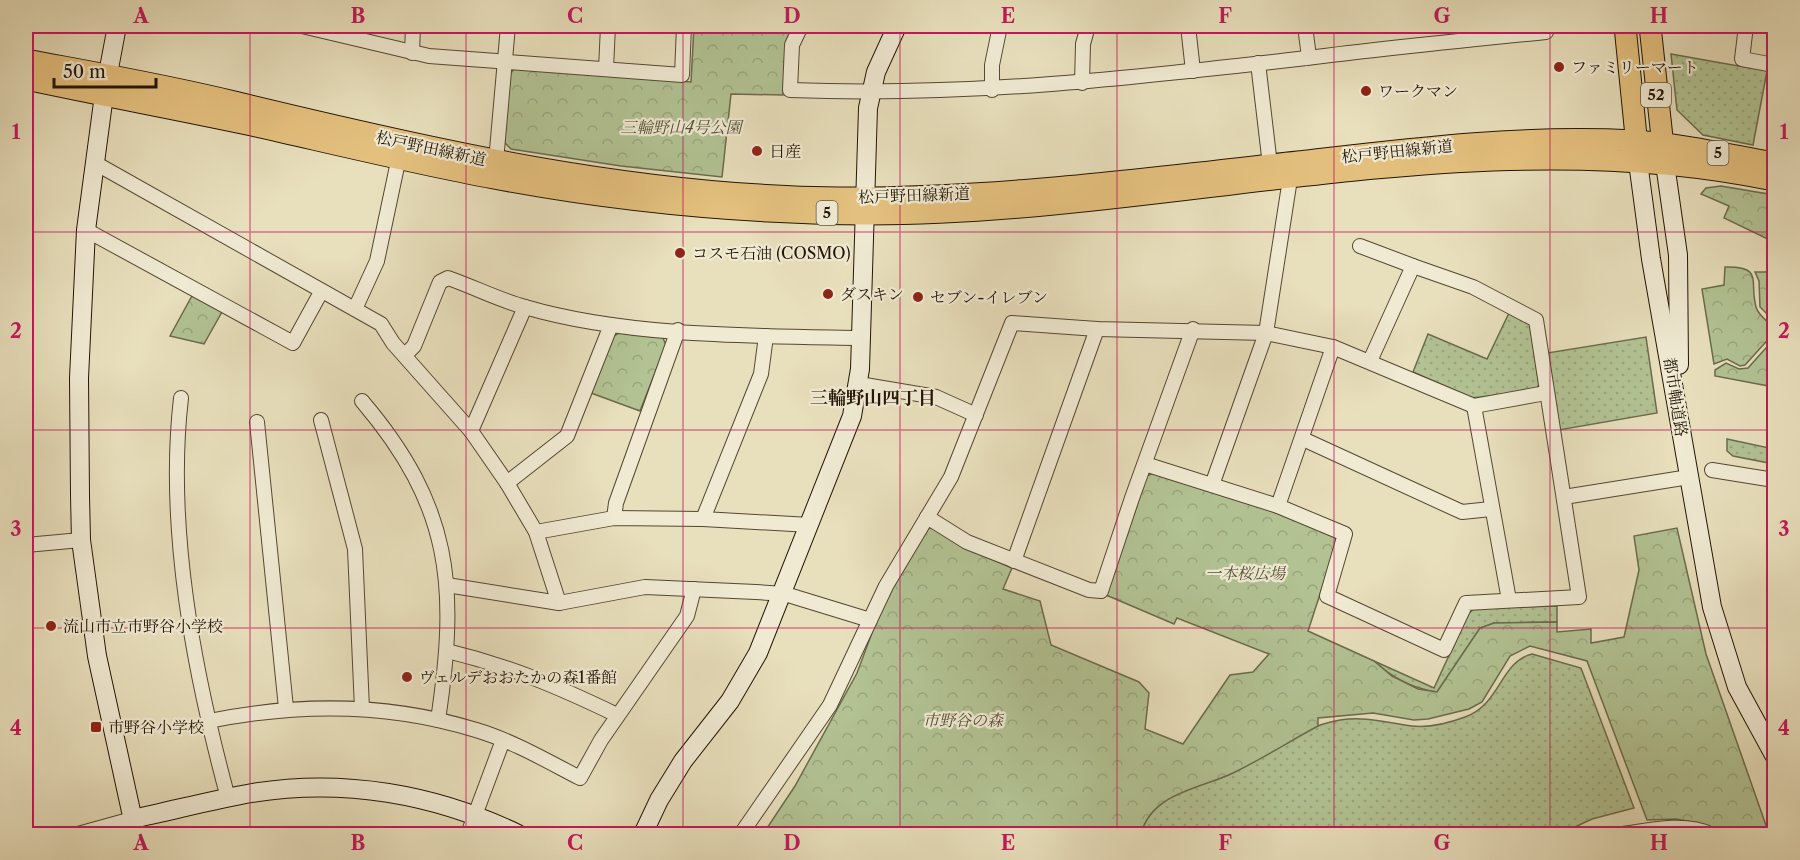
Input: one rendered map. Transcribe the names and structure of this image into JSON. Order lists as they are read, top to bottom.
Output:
{
  "streets": {
    "main road": [
      "52",
      "松戸野田線新道",
      "5",
      "都市軸道路"
    ]
  },
  "crossings": [
    ["52", "松戸野田線新道"],
    ["松戸野田線新道", "都市軸道路"]
  ],
  "districts": ["三輪野山四丁目"],
  "parks": ["三輪野山4号公園", "一本桜広場", "市野谷の森"],
  "places": {
    "other": [
      "ファミリーマート",
      "ワークマン",
      "日産",
      "コスモ石油 (COSMO)",
      "ダスキン",
      "セブン-イレブン",
      "流山市立市野谷小学校",
      "ヴェルデおおたかの森1番館"
    ],
    "transit": ["市野谷小学校"]
  },
  "scale_bar": "50 m",
  "grid": {
    "columns": [
      "A",
      "B",
      "C",
      "D",
      "E",
      "F",
      "G",
      "H"
    ],
    "rows": [
      "1",
      "2",
      "3",
      "4"
    ]
  }
}
